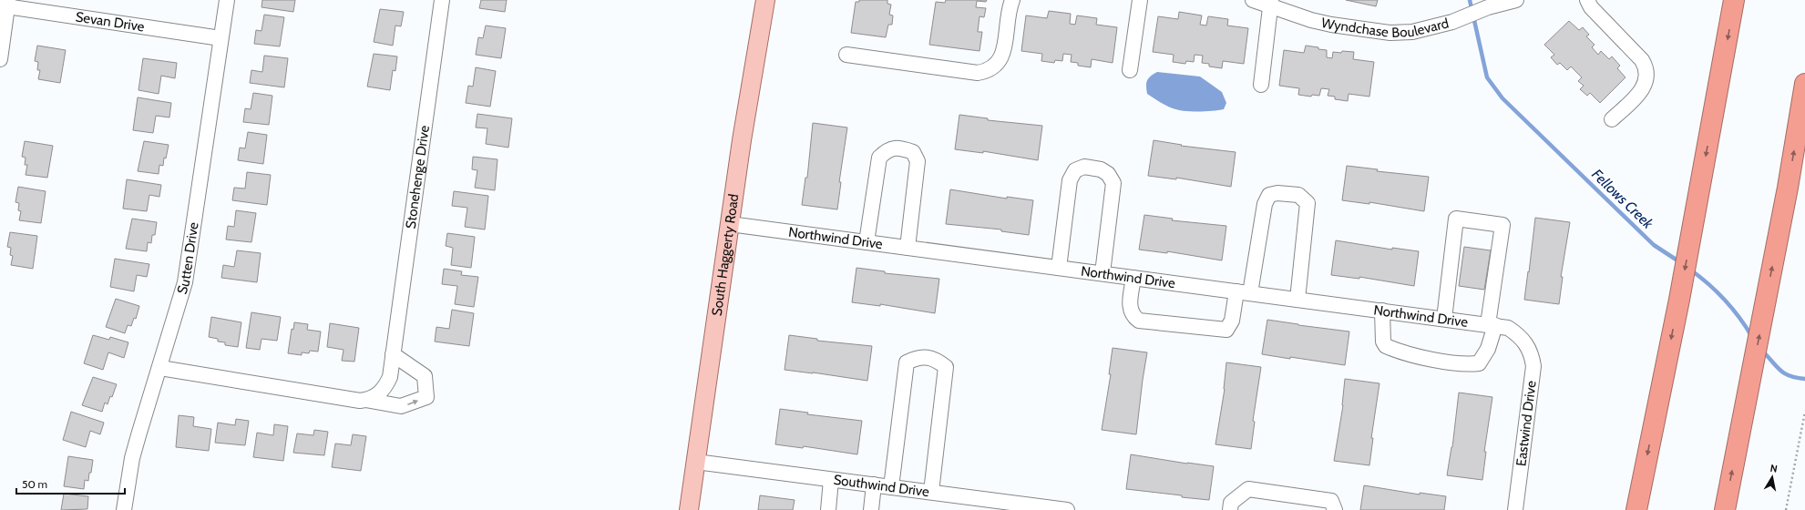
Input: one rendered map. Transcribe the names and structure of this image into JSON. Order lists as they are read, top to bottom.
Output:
{
  "streets": {
    "main road": ["South Haggerty Road"],
    "street": [
      "Wyndchase Boulevard",
      "Sevan Drive",
      "Stonehenge Drive",
      "Northwind Drive",
      "Sutten Drive",
      "Eastwind Drive",
      "Southwind Drive"
    ]
  },
  "crossings": [
    ["Sevan Drive", "Sutten Drive"],
    ["Northwind Drive", "South Haggerty Road"],
    ["Northwind Drive", "Eastwind Drive"],
    ["South Haggerty Road", "Southwind Drive"]
  ],
  "water": ["Fellows Creek"],
  "scale_bar": "50 m",
  "north": "top"
}
